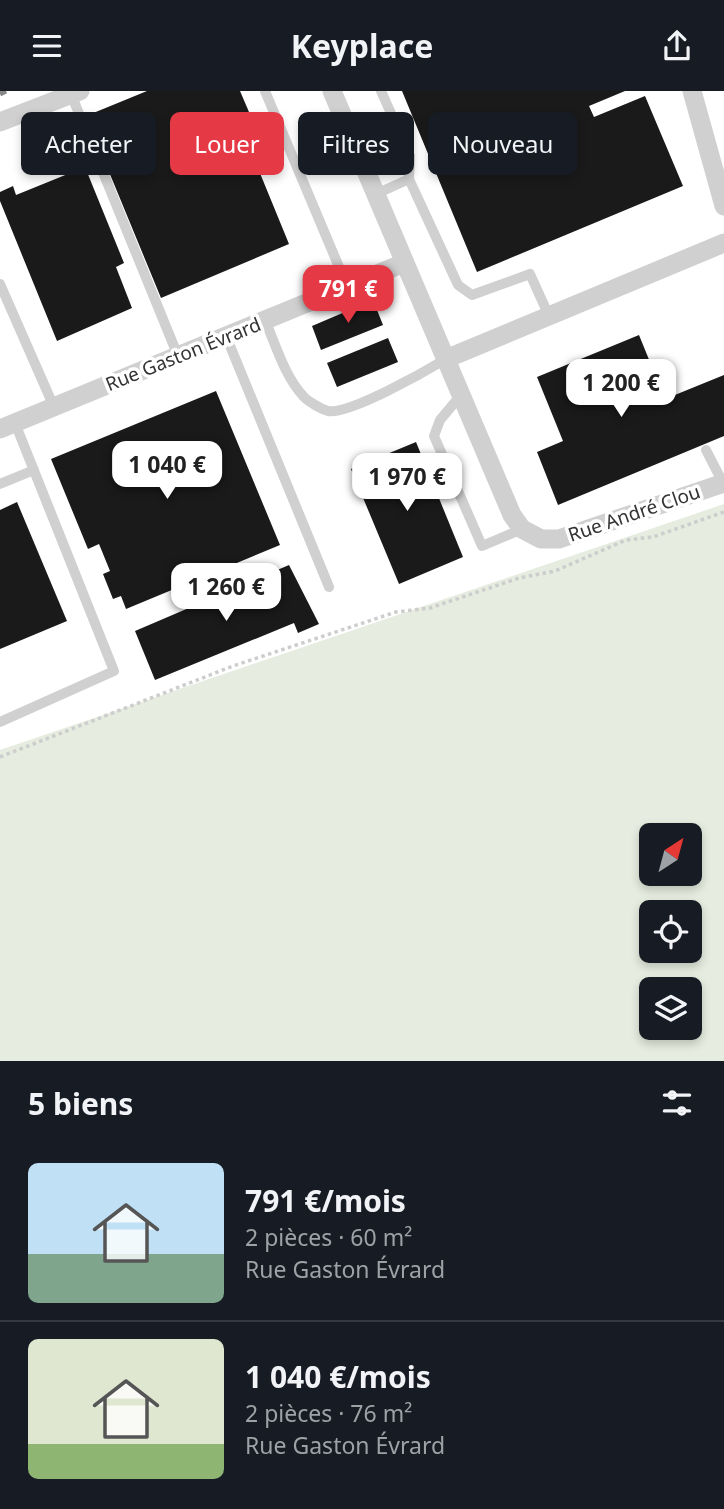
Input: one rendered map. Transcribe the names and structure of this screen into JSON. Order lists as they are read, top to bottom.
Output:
{
  "streets": {
    "street": ["Rue Gaston Évrard", "Rue André Clou"]
  },
  "north": "top right",
  "page": {
    "header": "Keyplace",
    "chip": [
      "Acheter",
      "Louer",
      "Filtres",
      "Nouveau"
    ],
    "price": [
      "791 €",
      "1 200 €",
      "1 040 €",
      "1 970 €",
      "1 260 €"
    ],
    "heading": "5 biens",
    "list": [
      {
        "name": "791 €/mois",
        "note": "2 pièces · 60 m² · Rue Gaston Évrard"
      },
      {
        "name": "1 040 €/mois",
        "note": "2 pièces · 76 m² · Rue Gaston Évrard"
      }
    ]
  }
}
